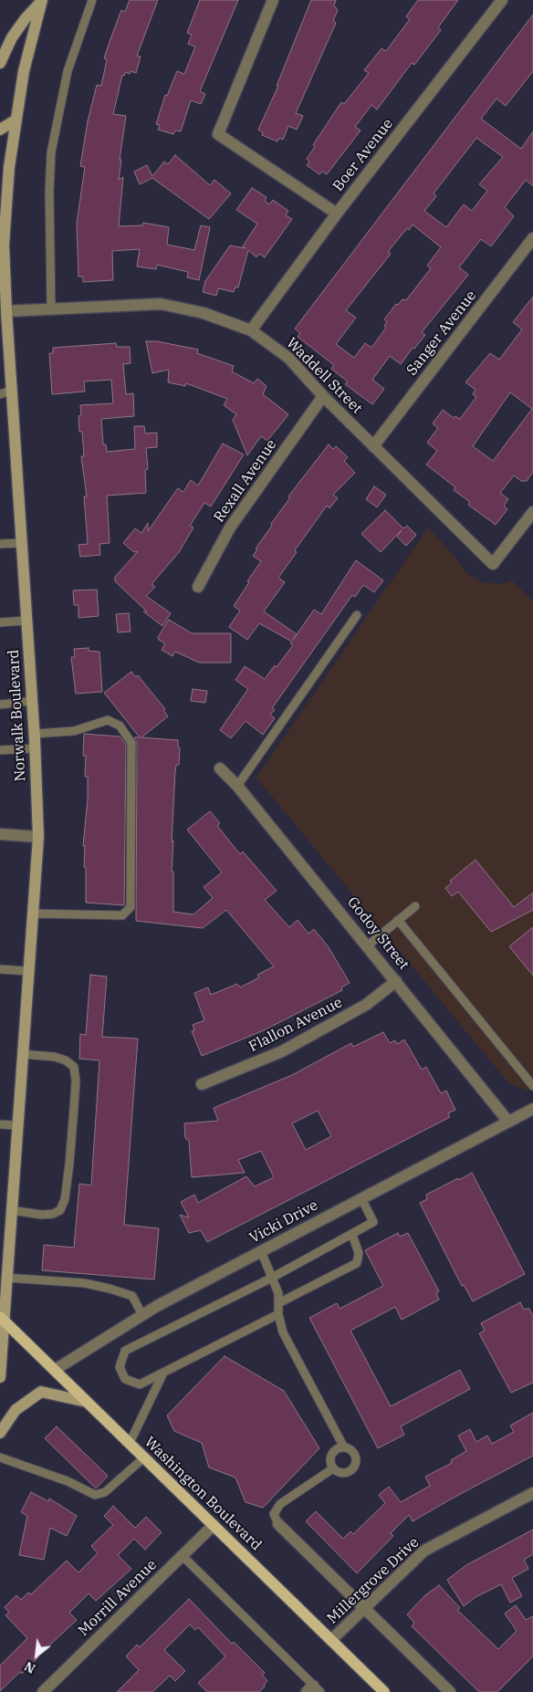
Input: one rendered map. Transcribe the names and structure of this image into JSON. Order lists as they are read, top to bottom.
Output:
{
  "streets": {
    "main road": ["Norwalk Boulevard", "Washington Boulevard"],
    "street": [
      "Boer Avenue",
      "Sanger Avenue",
      "Waddell Street",
      "Rexall Avenue",
      "Godoy Street",
      "Flallon Avenue",
      "Vicki Drive",
      "Millergrove Drive",
      "Morrill Avenue"
    ]
  },
  "crossings": [
    ["Boer Avenue", "Waddell Street"],
    ["Sanger Avenue", "Waddell Street"],
    ["Waddell Street", "Rexall Avenue"],
    ["Waddell Street", "Norwalk Boulevard"],
    ["Norwalk Boulevard", "Washington Boulevard"],
    ["Godoy Street", "Flallon Avenue"],
    ["Godoy Street", "Vicki Drive"],
    ["Vicki Drive", "Washington Boulevard"],
    ["Washington Boulevard", "Millergrove Drive"],
    ["Washington Boulevard", "Morrill Avenue"]
  ],
  "north": "bottom left"
}
